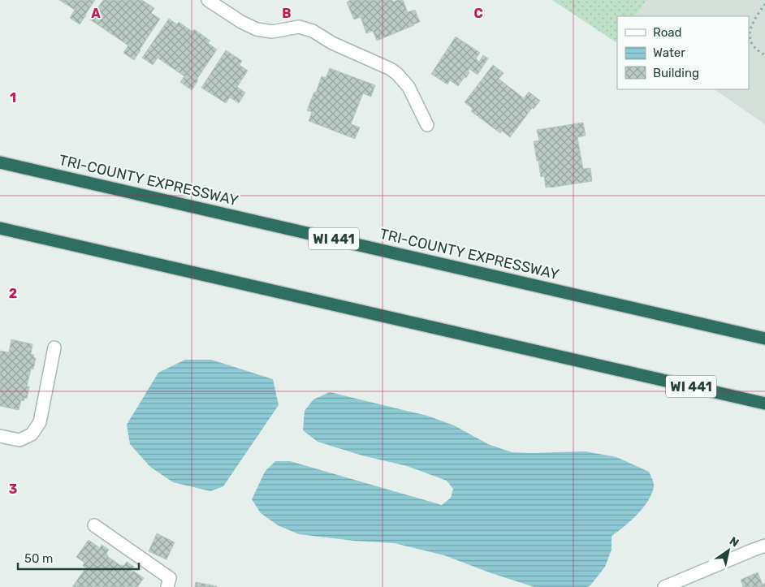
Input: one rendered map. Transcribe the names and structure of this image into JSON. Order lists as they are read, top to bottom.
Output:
{
  "streets": {
    "highway": ["TRI-COUNTY EXPRESSWAY", "WI 441"]
  },
  "legend": ["Road", "Water", "Building"],
  "scale_bar": "50 m",
  "north": "top right",
  "grid": {
    "columns": ["A", "B", "C"],
    "rows": ["1", "2", "3"]
  }
}
